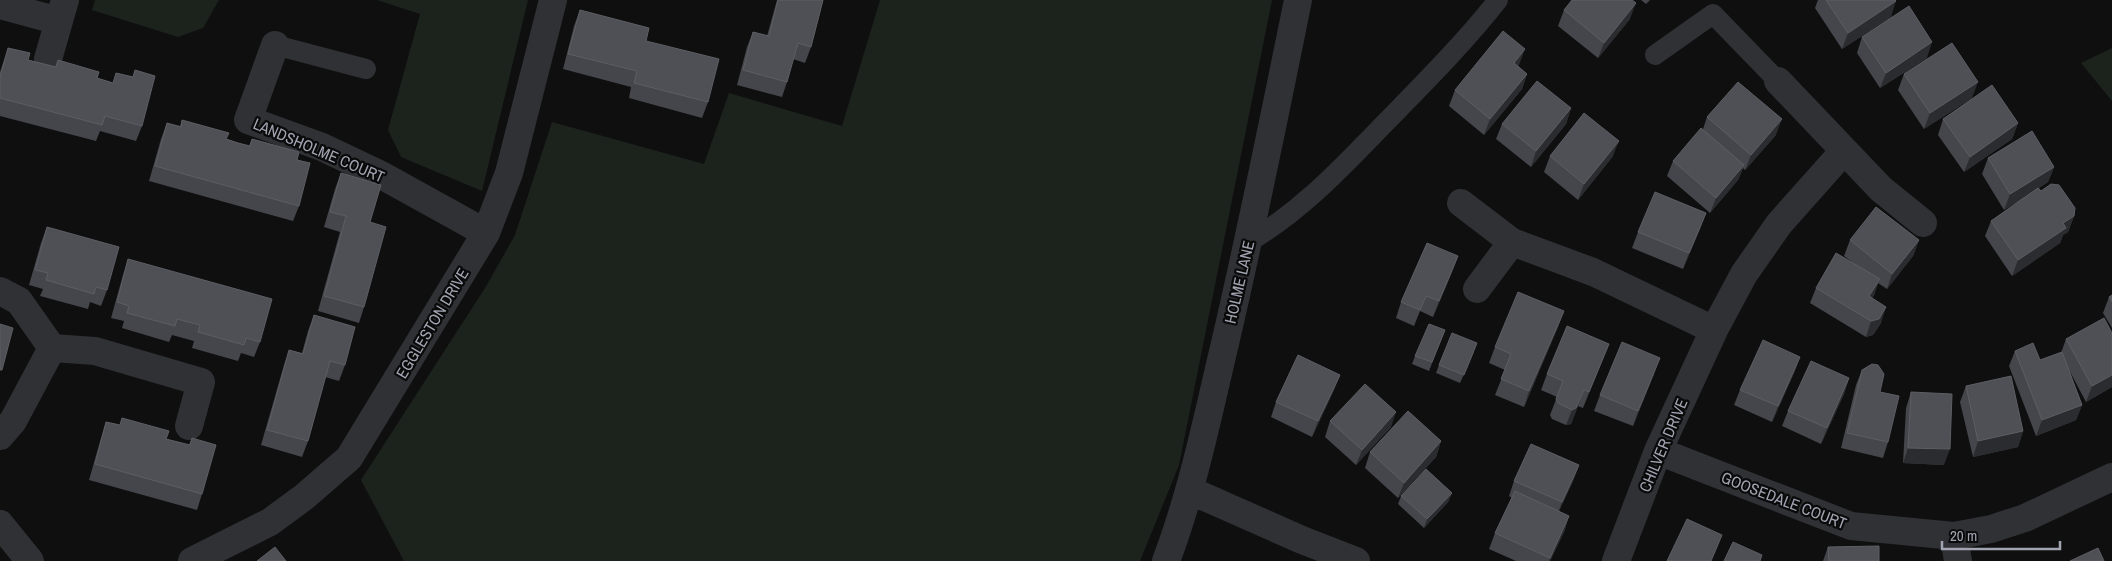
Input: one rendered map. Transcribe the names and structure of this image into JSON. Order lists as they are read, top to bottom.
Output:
{
  "streets": {
    "street": [
      "LANDSHOLME COURT",
      "HOLME LANE",
      "EGGLESTON DRIVE",
      "CHILVER DRIVE",
      "GOOSEDALE COURT"
    ]
  },
  "crossings": [
    ["LANDSHOLME COURT", "EGGLESTON DRIVE"],
    ["CHILVER DRIVE", "GOOSEDALE COURT"]
  ],
  "scale_bar": "20 m"
}
